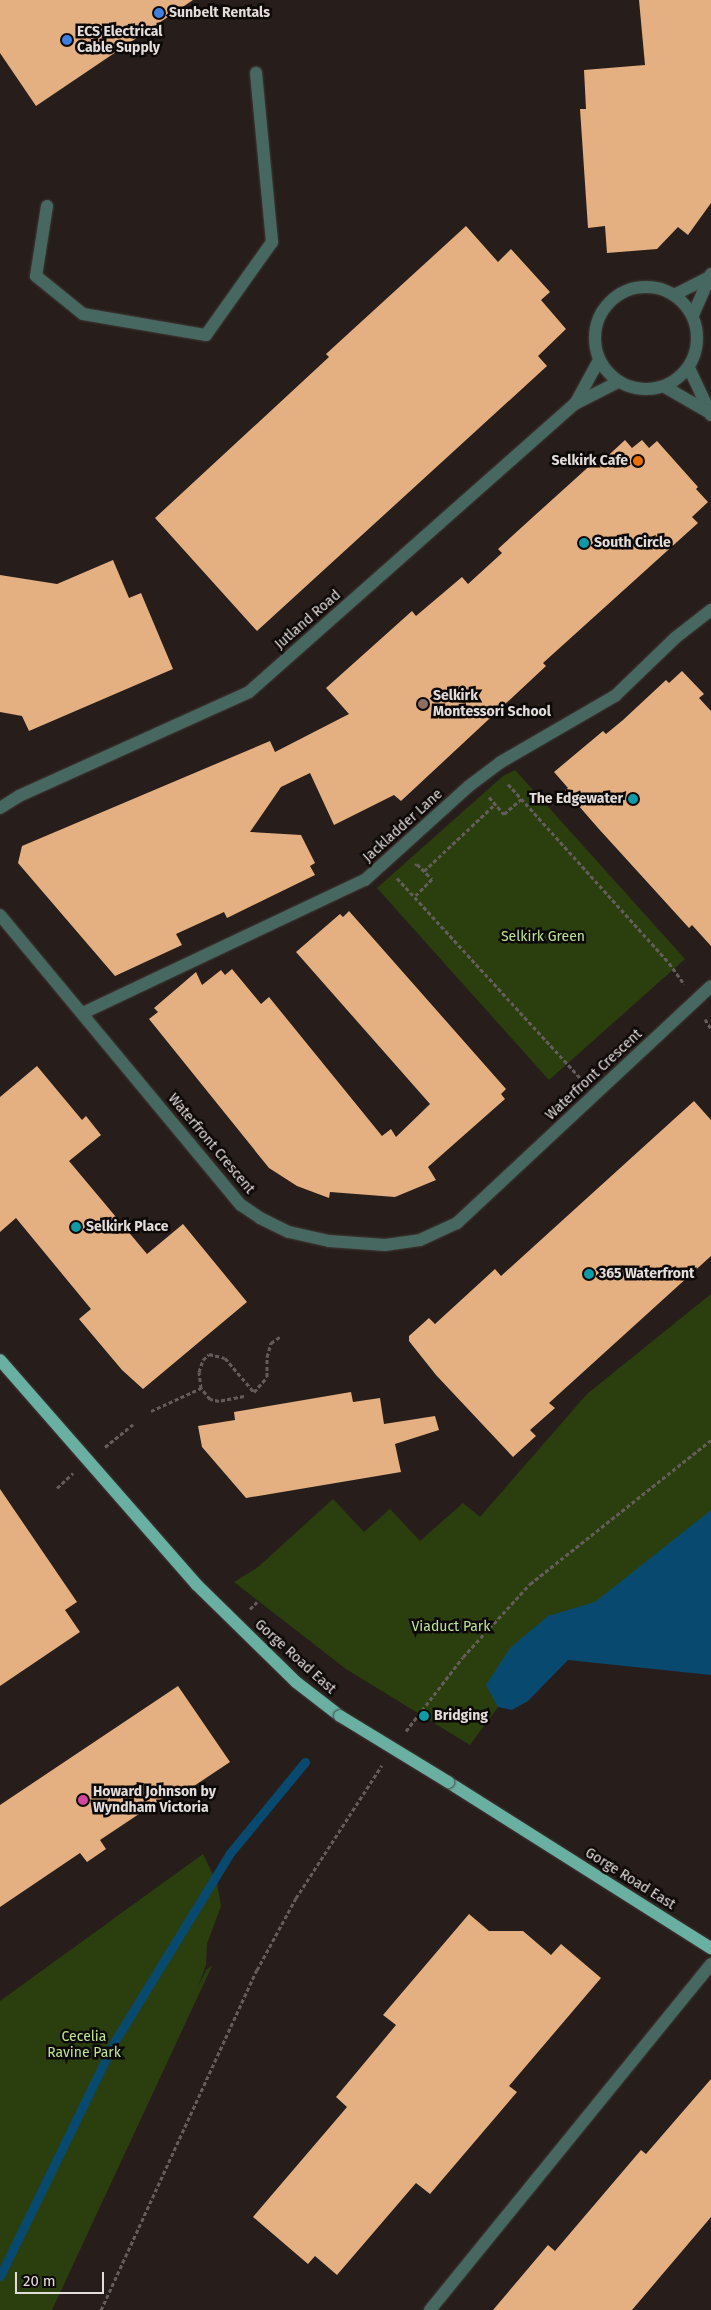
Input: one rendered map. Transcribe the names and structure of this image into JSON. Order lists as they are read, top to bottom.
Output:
{
  "streets": {
    "main road": ["Gorge Road East"],
    "street": ["Jutland Road", "Jackladder Lane", "Waterfront Crescent"]
  },
  "crossings": [
    ["Jackladder Lane", "Waterfront Crescent"]
  ],
  "parks": ["Selkirk Green", "Viaduct Park", "Cecelia Ravine Park"],
  "places": [
    "Sunbelt Rentals",
    "ECS Electrical Cable Supply",
    "Selkirk Cafe",
    "South Circle",
    "Selkirk Montessori School",
    "The Edgewater",
    "Selkirk Place",
    "365 Waterfront",
    "Bridging",
    "Howard Johnson by Wyndham Victoria"
  ],
  "scale_bar": "20 m"
}
